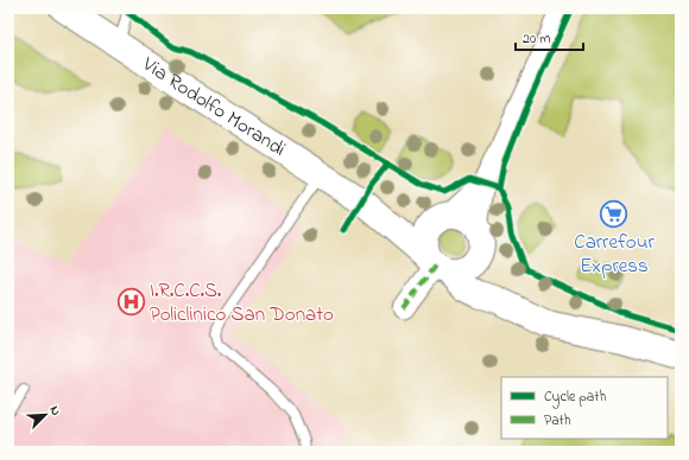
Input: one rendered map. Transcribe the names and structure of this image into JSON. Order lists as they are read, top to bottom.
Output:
{
  "streets": {
    "street": ["Via Rodolfo Morandi"]
  },
  "places": {
    "supermarket": ["Carrefour Express"],
    "hospital": ["I.R.C.C.S. Policlinico San Donato"]
  },
  "legend": ["Cycle path", "Path"],
  "scale_bar": "20 m",
  "north": "top right"
}
